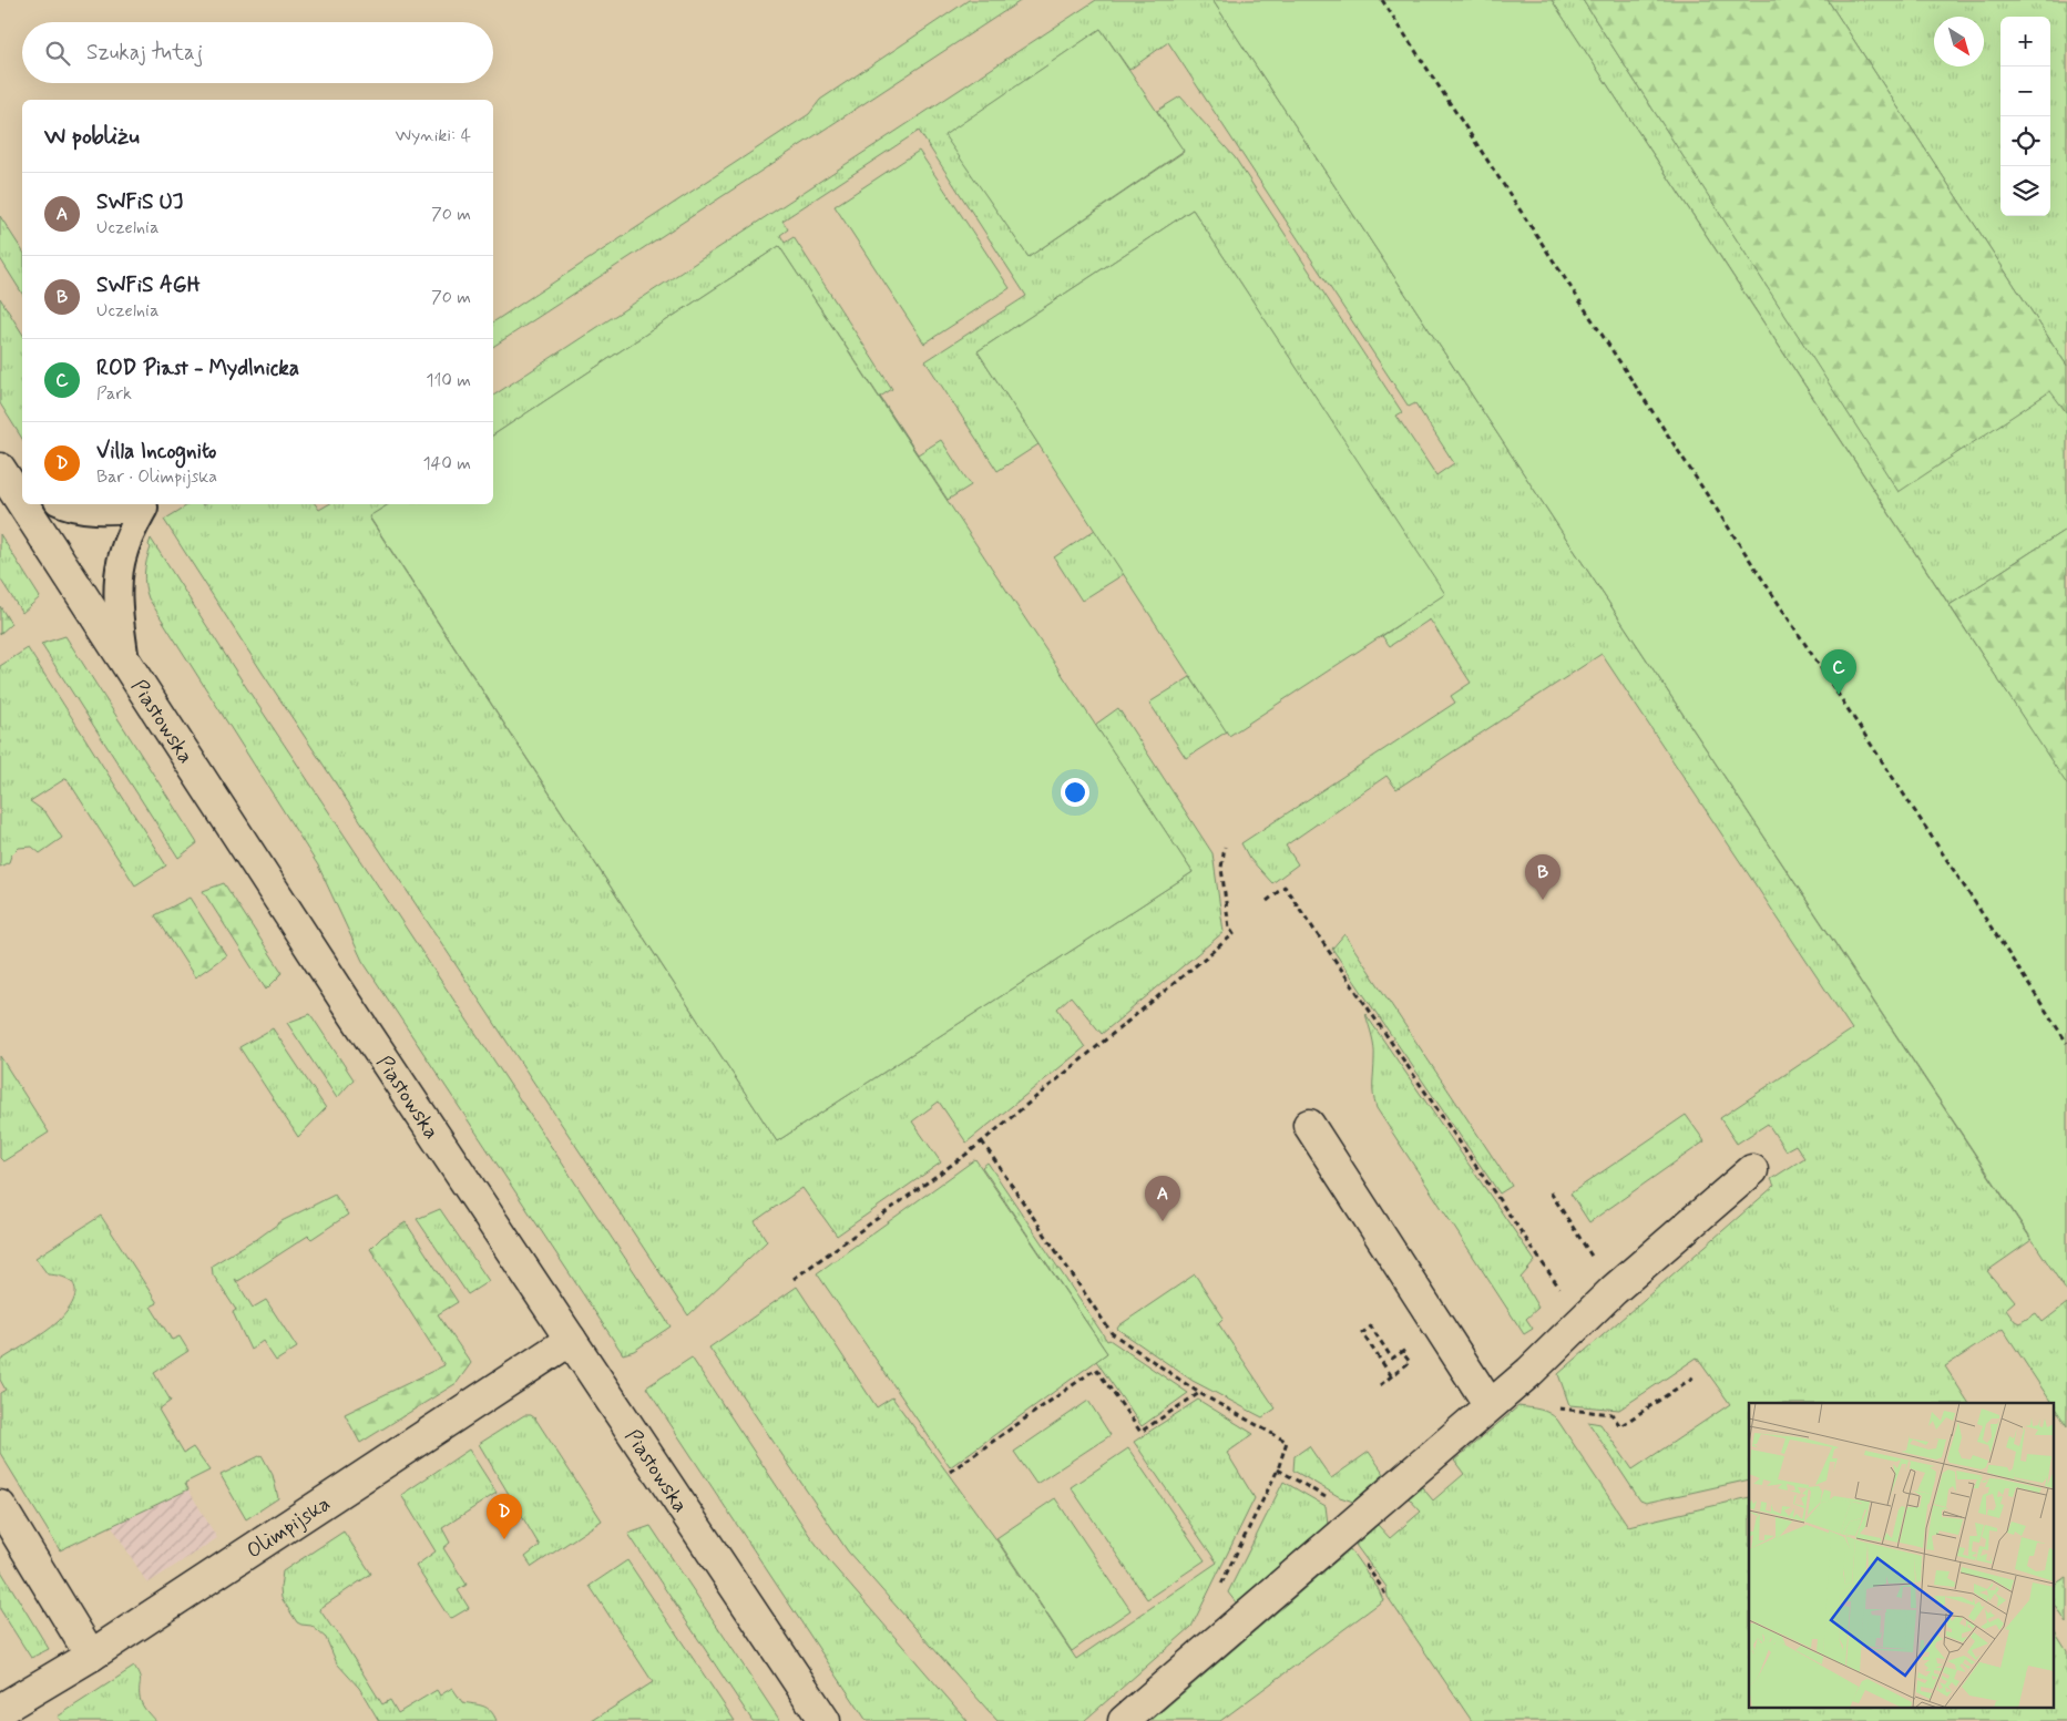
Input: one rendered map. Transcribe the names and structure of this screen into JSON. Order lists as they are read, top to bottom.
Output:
{
  "streets": {
    "street": ["Piastowska", "Olimpijska"]
  },
  "crossings": [
    ["Piastowska", "Olimpijska"]
  ],
  "north": "bottom right",
  "page": {
    "map_buttons": ["+", "−"],
    "search": "Szukaj tutaj",
    "heading": ["W pobliżu", "Wyniki: 4"],
    "list": [
      {
        "mark": "A",
        "name": "SWFiS UJ",
        "note": "Uczelnia",
        "value": "70 m"
      },
      {
        "mark": "B",
        "name": "SWFiS AGH",
        "note": "Uczelnia",
        "value": "70 m"
      },
      {
        "mark": "C",
        "name": "ROD Piast - Mydlnicka",
        "note": "Park",
        "value": "110 m"
      },
      {
        "mark": "D",
        "name": "Villa Incognito",
        "note": "Bar · Olimpijska",
        "value": "140 m"
      }
    ],
    "pins": [
      "C",
      "B",
      "A",
      "D"
    ]
  }
}
